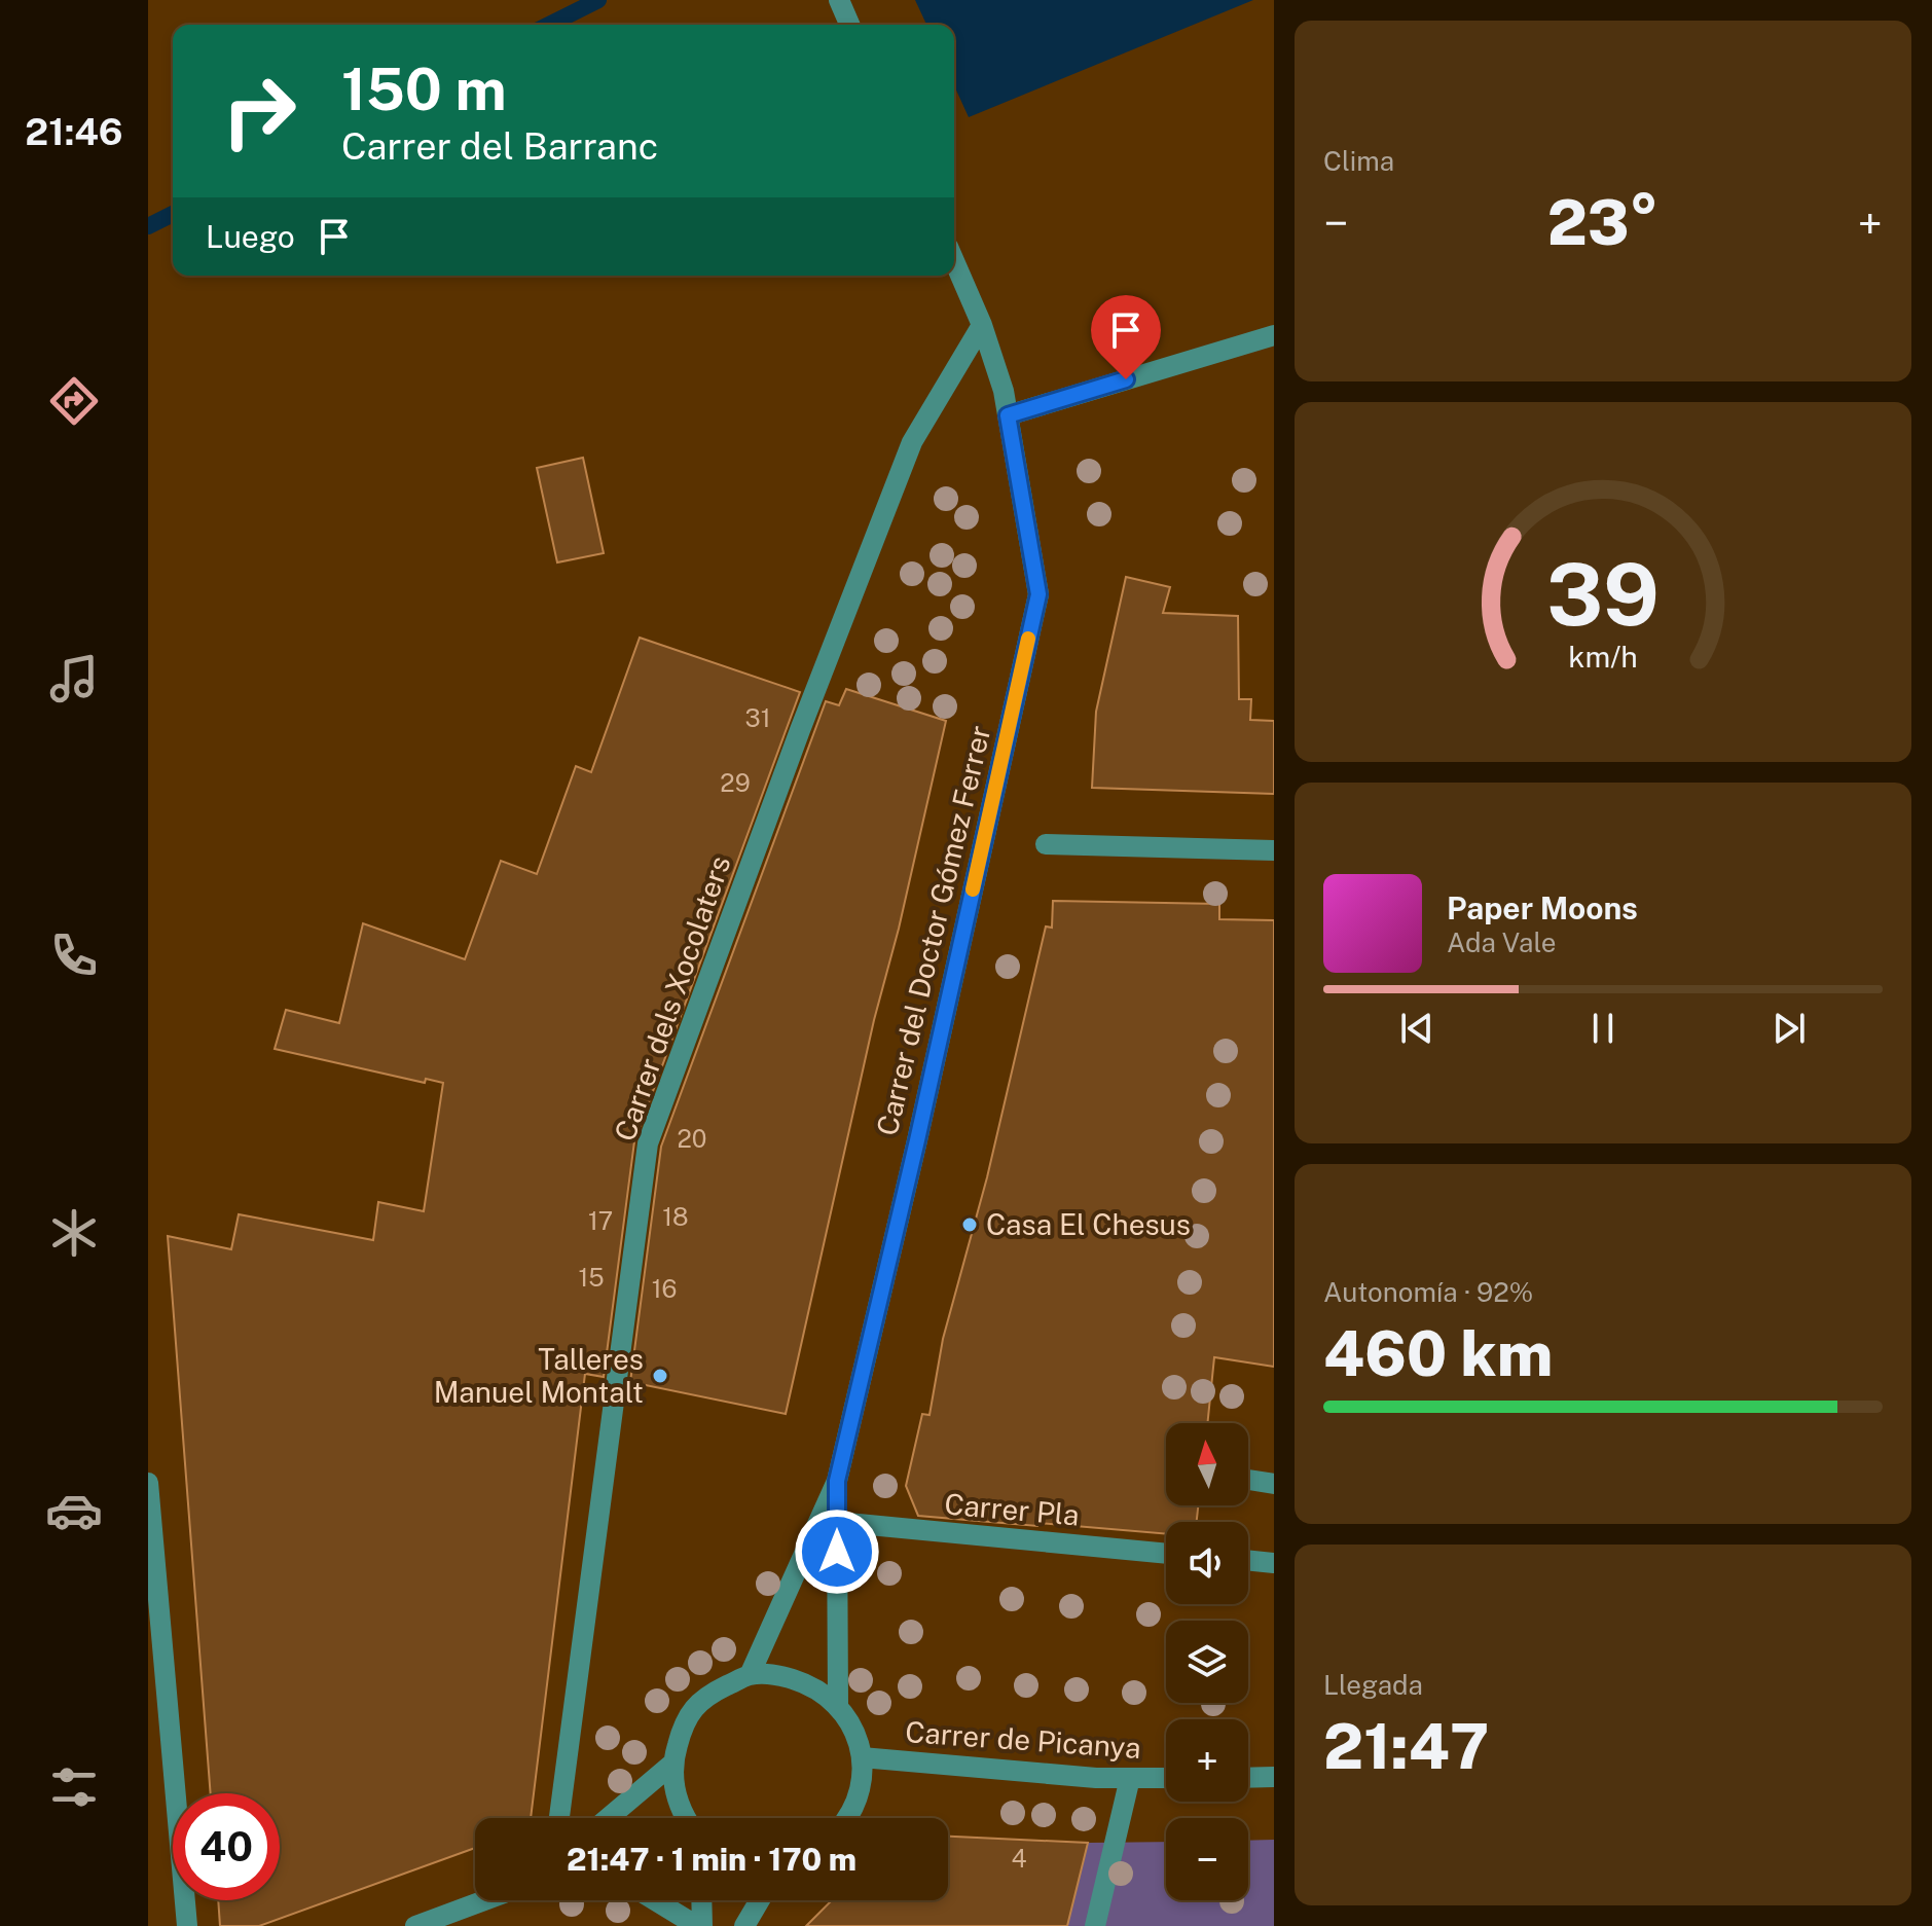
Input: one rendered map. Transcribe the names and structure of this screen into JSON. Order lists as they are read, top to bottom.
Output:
{
  "streets": {
    "street": [
      "Carrer del Doctor Gómez Ferrer",
      "Carrer dels Xocolaters",
      "Carrer Pla",
      "Carrer de Picanya"
    ]
  },
  "crossings": [
    ["Carrer del Doctor Gómez Ferrer", "Carrer dels Xocolaters"],
    ["Carrer del Doctor Gómez Ferrer", "Carrer Pla"]
  ],
  "places": ["Casa El Chesus", "Talleres Manuel Montalt"],
  "house_numbers": [
    "31",
    "29",
    "20",
    "18",
    "17",
    "15",
    "16",
    "4"
  ],
  "north": "top",
  "page": {
    "tabs": "21:46",
    "tile": [
      "Clima",
      ["Autonomía · 92%", "460 km"],
      ["Llegada", "21:47"]
    ],
    "turn": ["150 m", "Carrer del Barranc"],
    "heat": ["−", "23°", "+"],
    "then": "Luego",
    "song": ["Paper Moons", "Ada Vale"],
    "map_buttons": ["+", "−"],
    "limit": "40",
    "trip": "21:47 · 1 min · 170 m",
    "gauge": ["39", "km/h"]
  }
}
